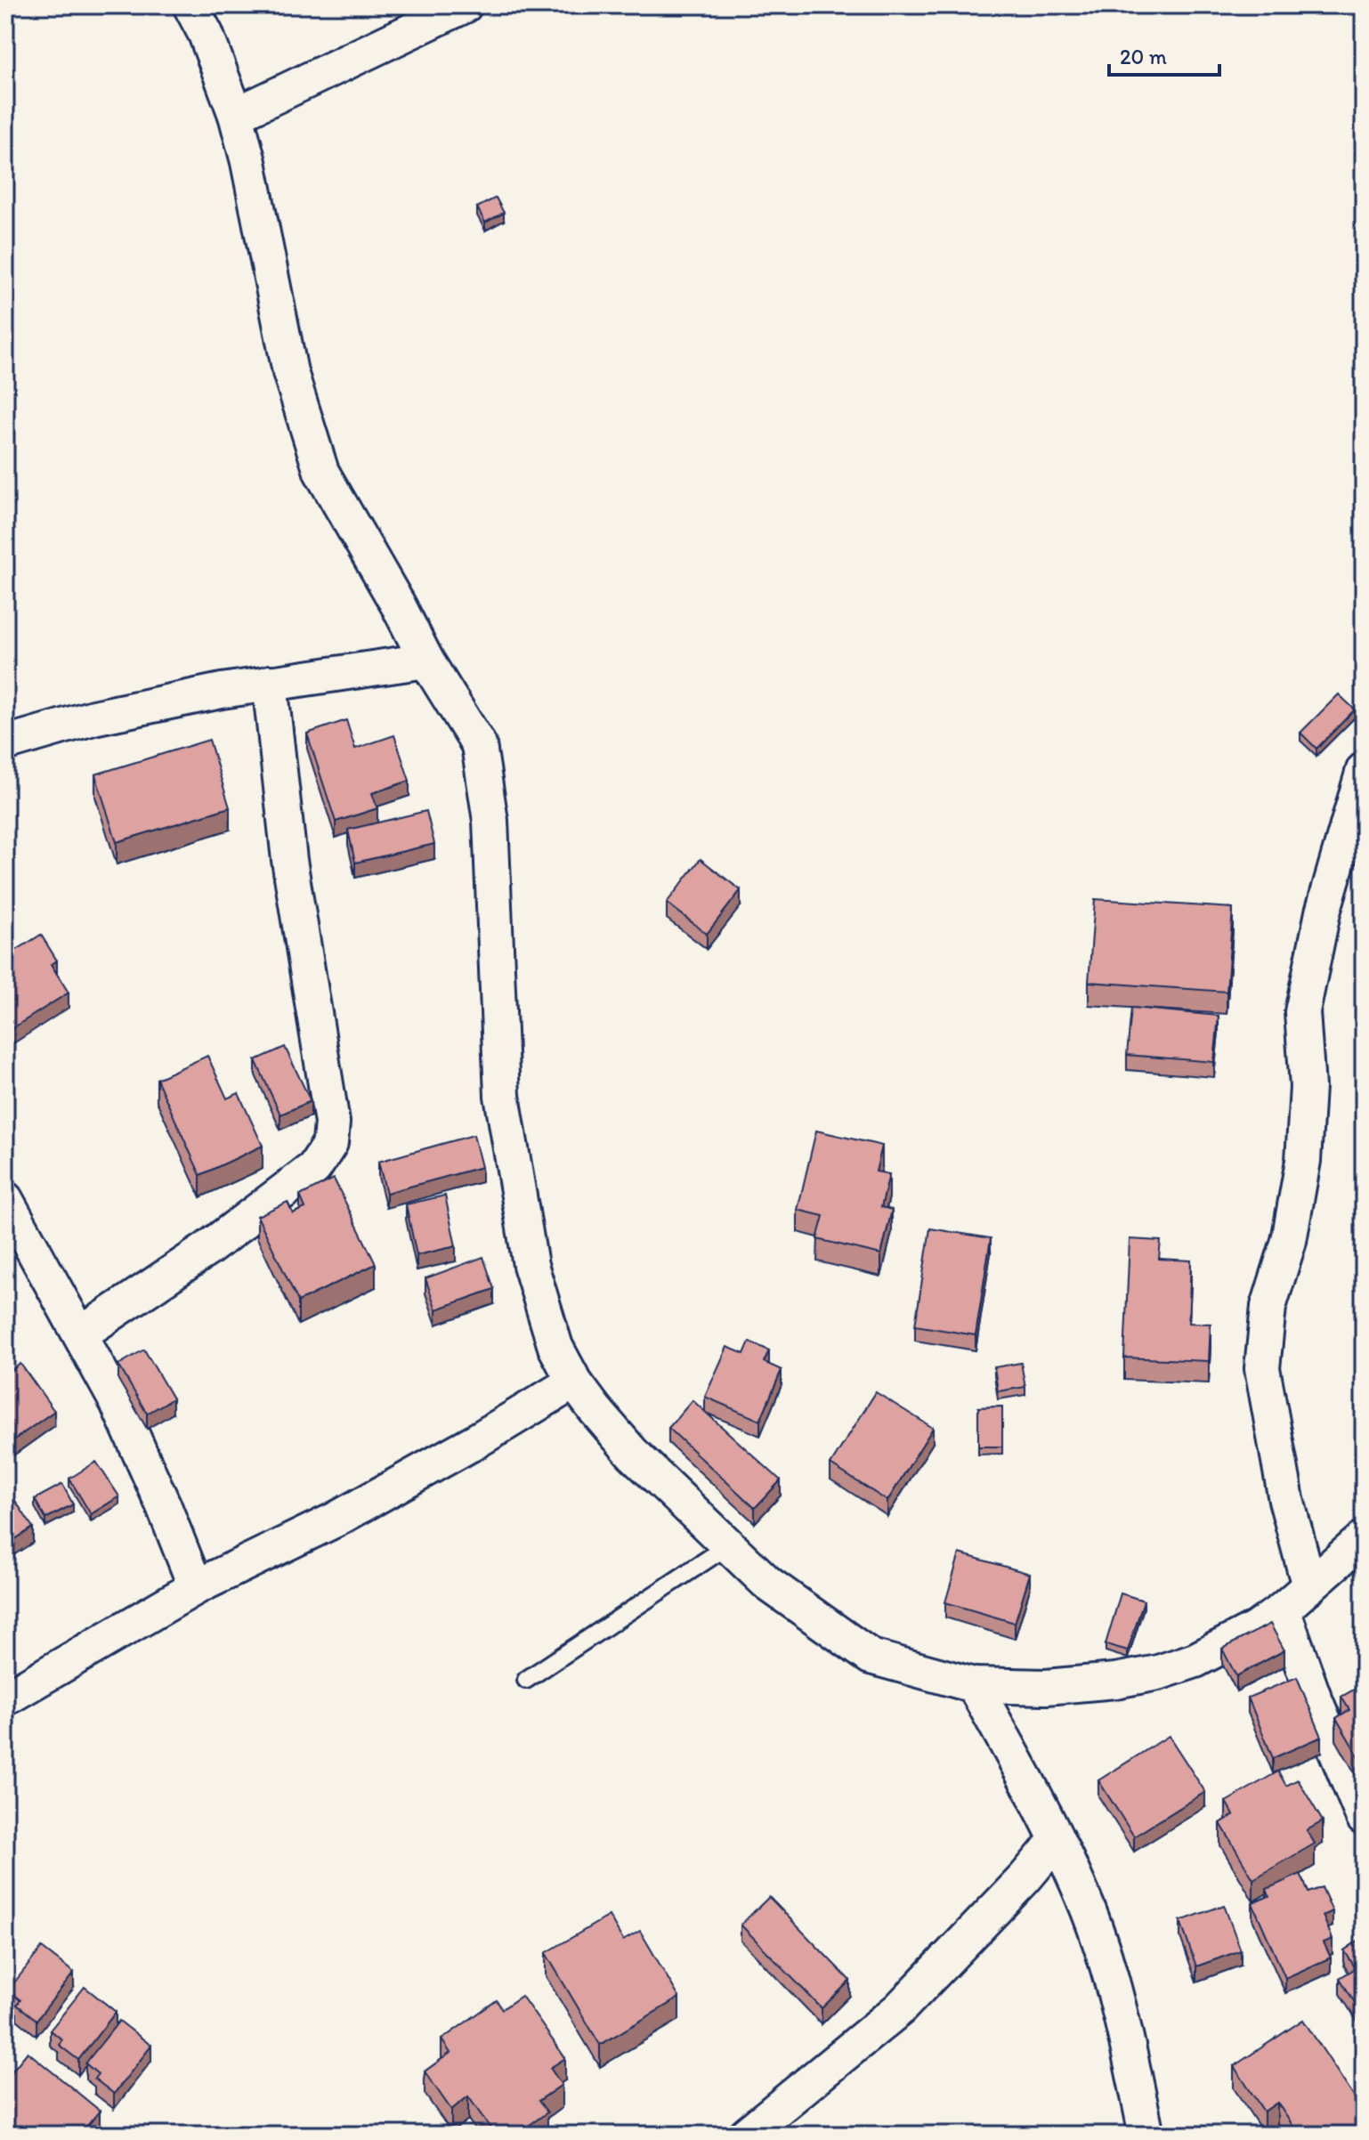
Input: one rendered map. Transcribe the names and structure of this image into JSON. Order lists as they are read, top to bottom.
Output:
{
  "scale_bar": "20 m"
}
